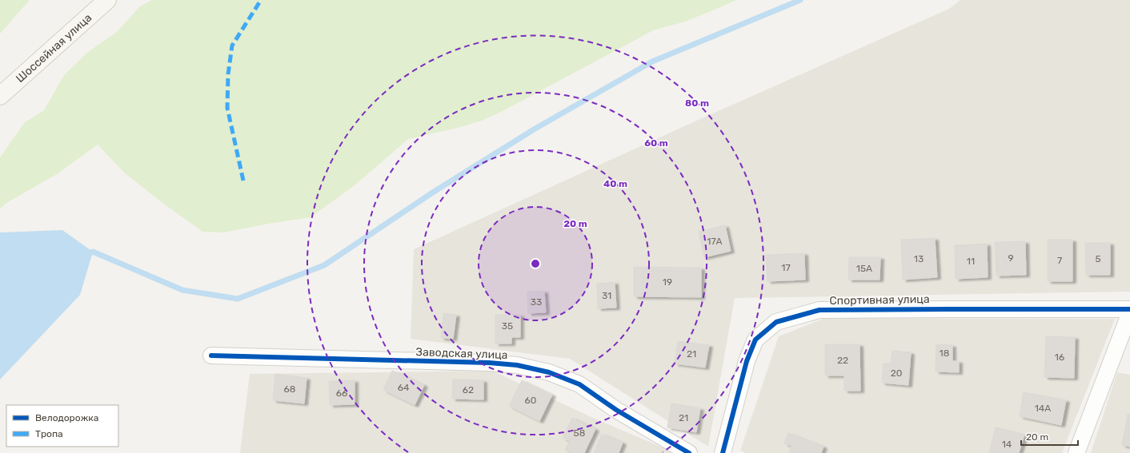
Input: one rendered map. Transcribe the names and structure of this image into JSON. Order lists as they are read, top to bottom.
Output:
{
  "streets": {
    "main road": ["Шоссейная улица"],
    "street": ["Спортивная улица", "Заводская улица"]
  },
  "house_numbers": [
    "17А",
    "9",
    "13",
    "5",
    "7",
    "11",
    "17",
    "15А",
    "19",
    "31",
    "33",
    "35",
    "18",
    "21",
    "16",
    "22",
    "20",
    "64",
    "68",
    "62",
    "66",
    "60",
    "14А",
    "21",
    "58",
    "14"
  ],
  "legend": ["Велодорожка", "Тропа"],
  "scale_bar": "20 m",
  "rings": [
    "80 m",
    "60 m",
    "40 m",
    "20 m"
  ]
}
